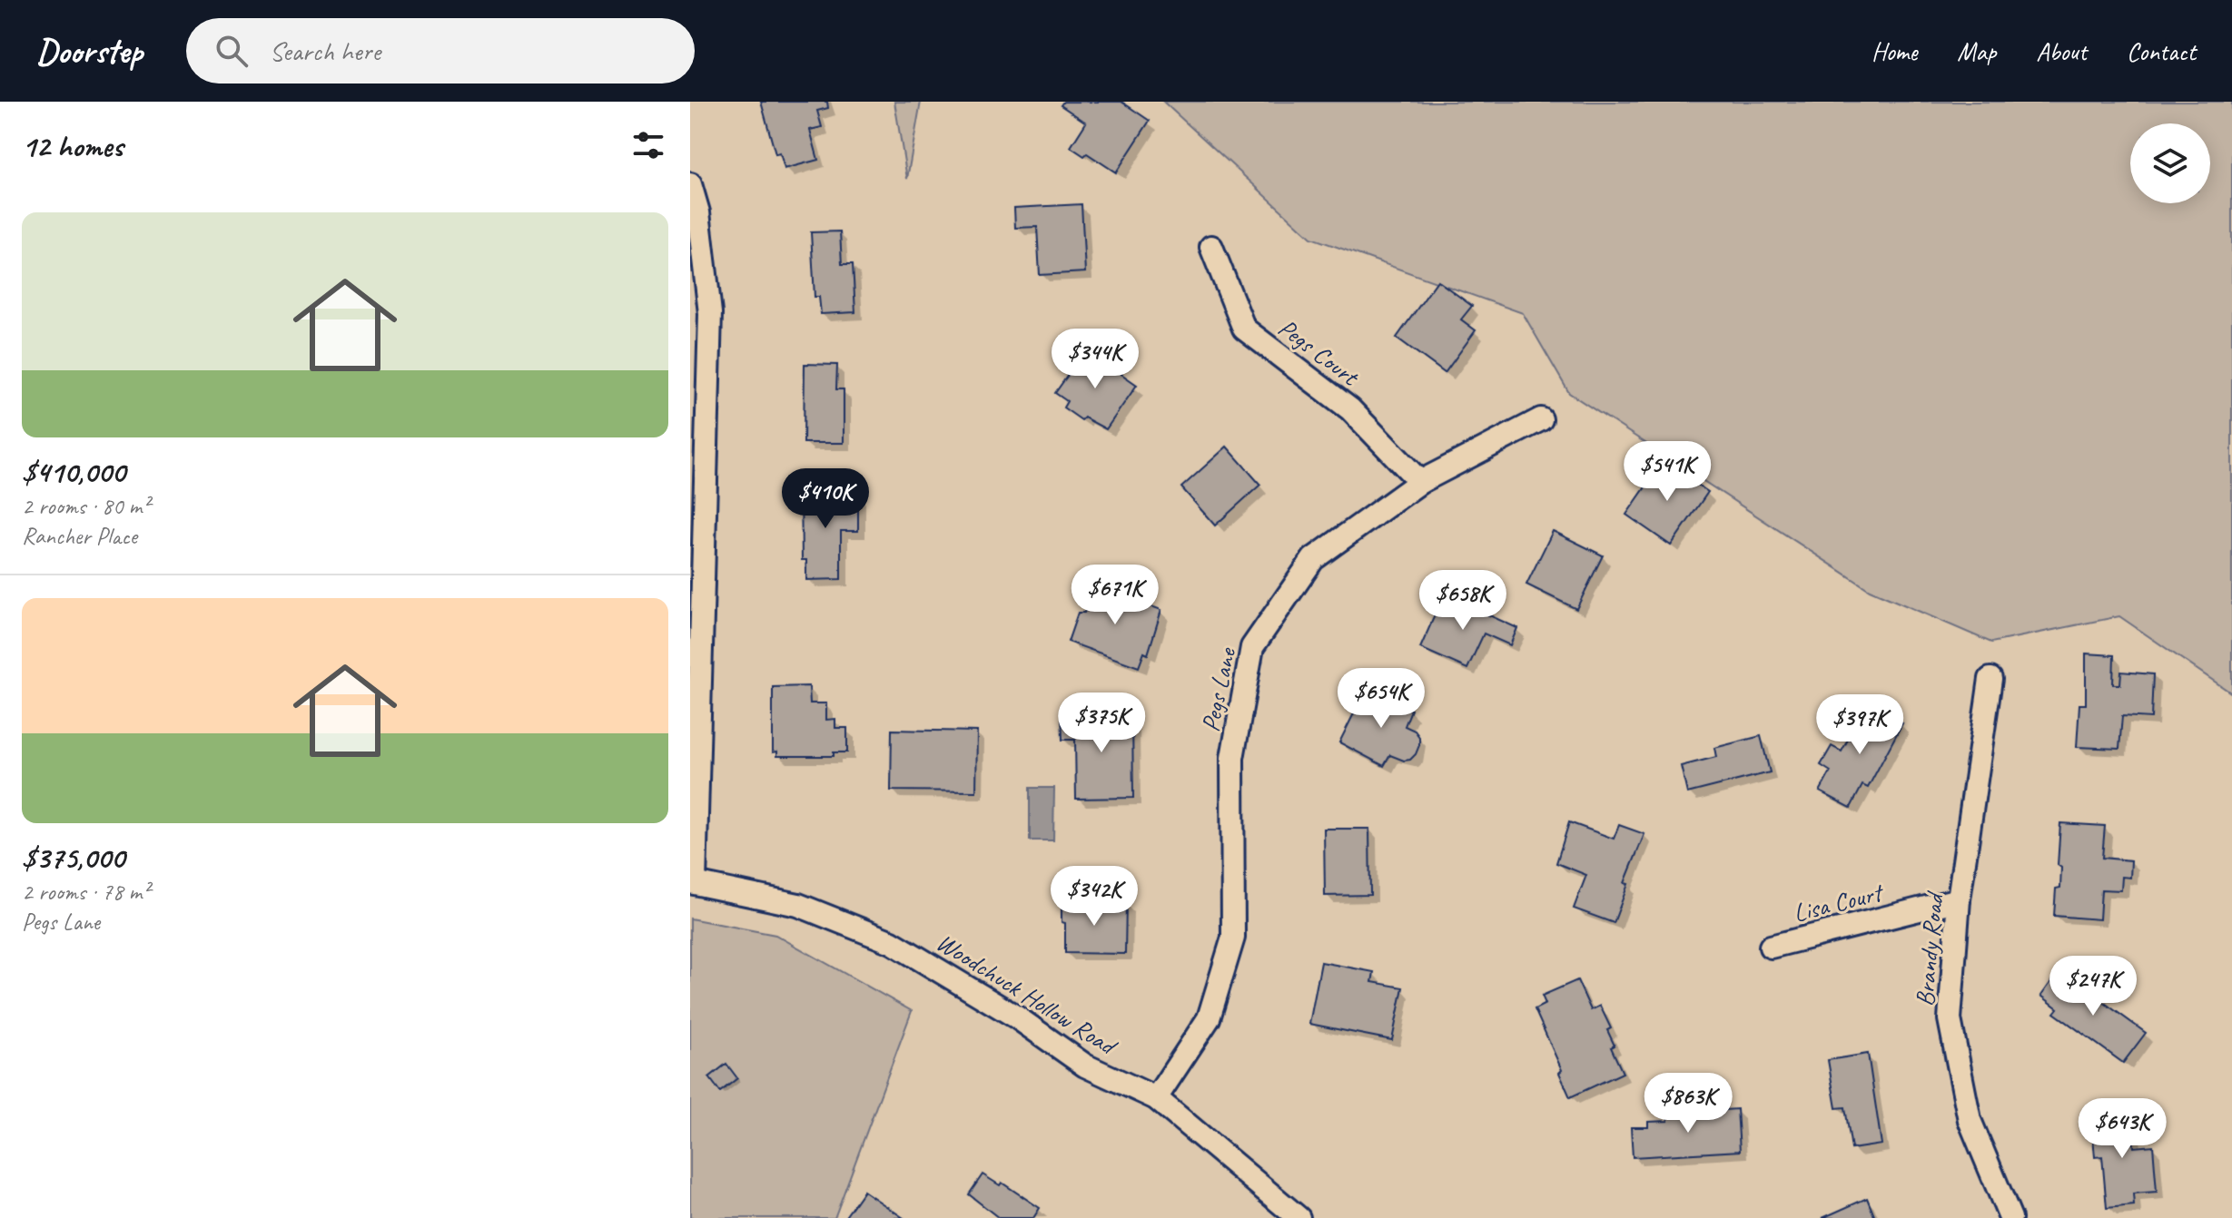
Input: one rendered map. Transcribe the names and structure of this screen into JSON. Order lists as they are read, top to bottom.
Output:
{
  "streets": {
    "street": [
      "Pegs Court",
      "Pegs Lane",
      "Lisa Court",
      "Brandy Road",
      "Woodchuck Hollow Road"
    ]
  },
  "crossings": [
    ["Pegs Court", "Pegs Lane"],
    ["Pegs Lane", "Woodchuck Hollow Road"],
    ["Lisa Court", "Brandy Road"]
  ],
  "page": {
    "header": "Doorstep",
    "search": "Search here",
    "nav": [
      "Home",
      "Map",
      "About",
      "Contact"
    ],
    "heading": "12 homes",
    "list": [
      {
        "name": "$410,000",
        "note": "2 rooms · 80 m² · Rancher Place"
      },
      {
        "name": "$375,000",
        "note": "2 rooms · 78 m² · Pegs Lane"
      }
    ],
    "price": [
      "$344K",
      "$541K",
      "$410K",
      "$671K",
      "$658K",
      "$654K",
      "$375K",
      "$397K",
      "$342K",
      "$247K",
      "$863K",
      "$643K"
    ]
  }
}
